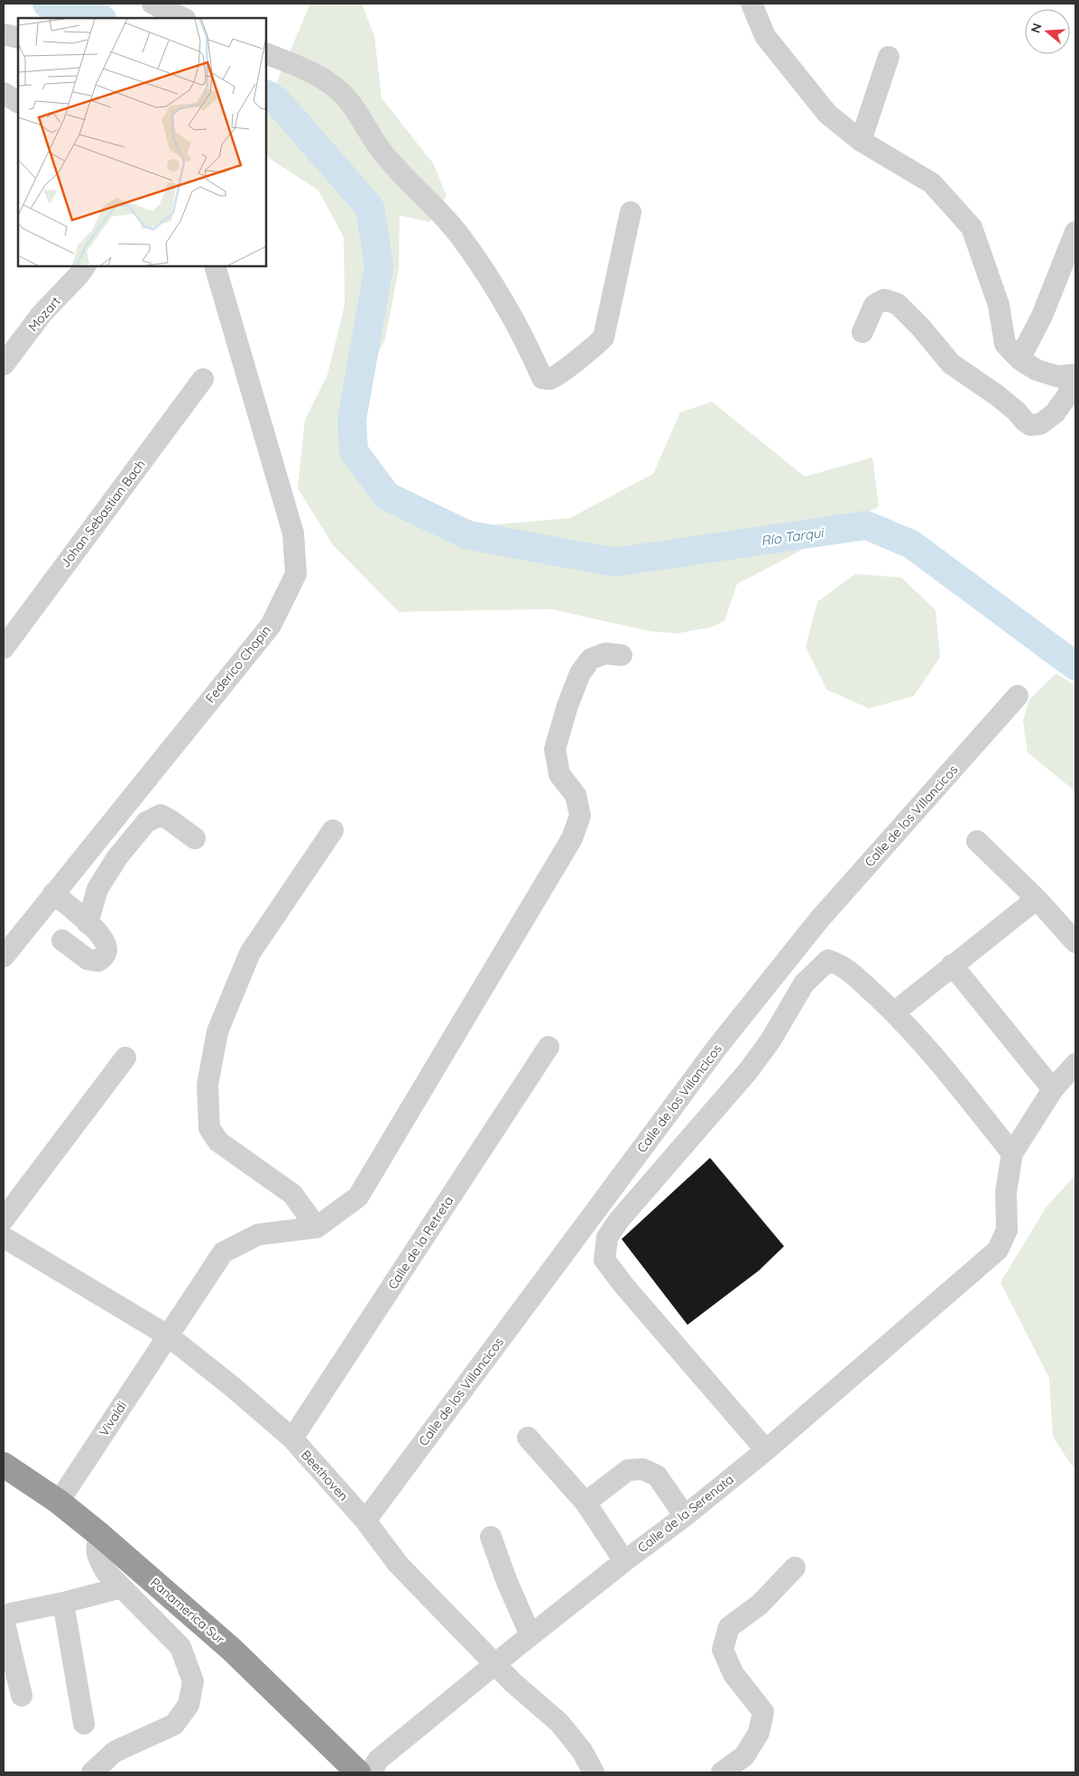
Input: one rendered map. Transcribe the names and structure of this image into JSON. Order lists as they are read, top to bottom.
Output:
{
  "streets": {
    "highway": ["Panamerica Sur"],
    "street": [
      "Mozart",
      "Johan Sebastian Bach",
      "Federico Chopin",
      "Calle de los Villancicos",
      "Calle de la Retreta",
      "Vivaldi",
      "Beethoven",
      "Calle de la Serenata"
    ]
  },
  "crossings": [
    ["Calle de los Villancicos", "Beethoven"],
    ["Calle de la Retreta", "Beethoven"],
    ["Vivaldi", "Beethoven"],
    ["Vivaldi", "Panamerica Sur"],
    ["Beethoven", "Calle de la Serenata"]
  ],
  "water": ["Río Tarqui"],
  "north": "left"
}
